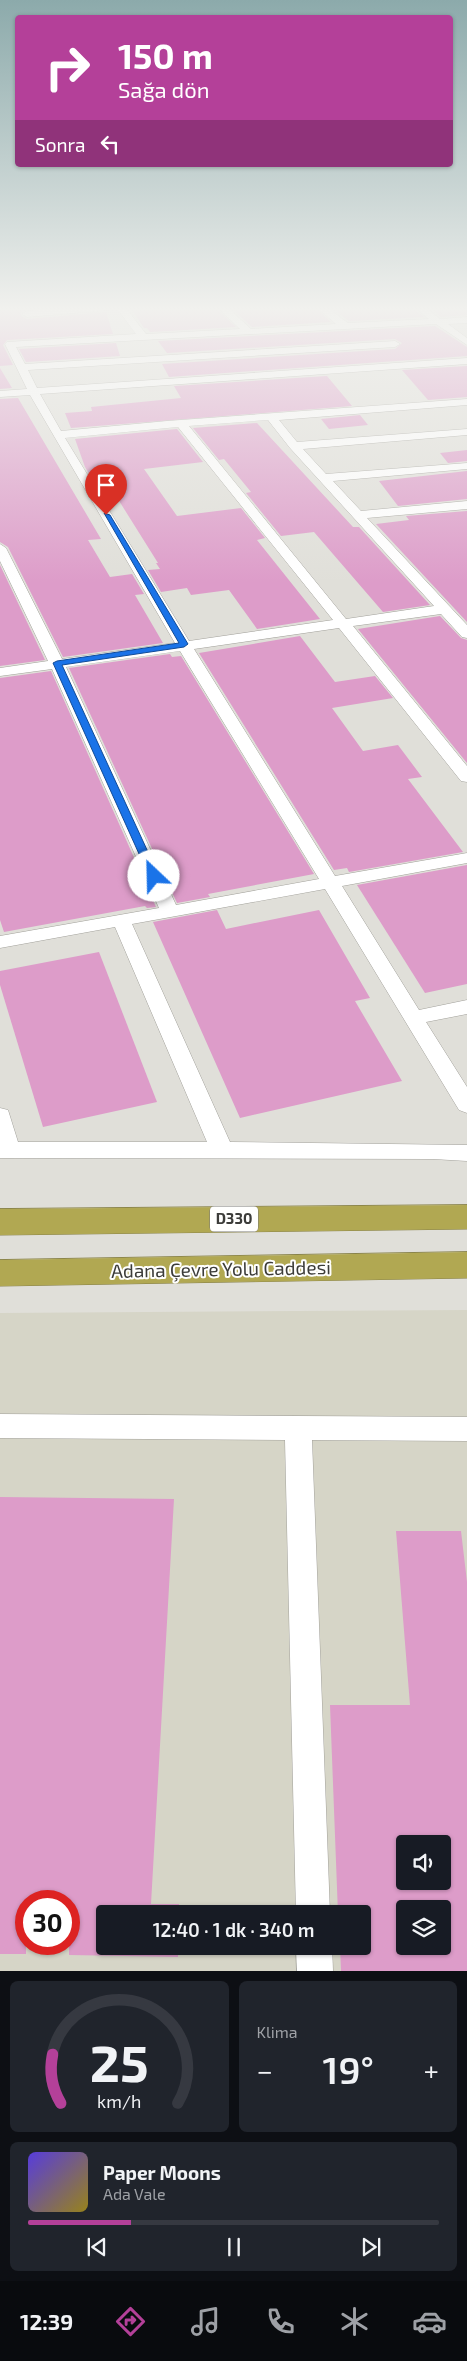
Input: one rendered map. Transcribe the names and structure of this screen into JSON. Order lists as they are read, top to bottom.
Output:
{
  "streets": {
    "highway": ["D330", "Adana Çevre Yolu Caddesi"]
  },
  "page": {
    "turn": ["150 m", "Sağa dön"],
    "then": "Sonra",
    "limit": "30",
    "trip": "12:40 · 1 dk · 340 m",
    "tile": "Klima",
    "heat": ["−", "19°", "+"],
    "song": ["Paper Moons", "Ada Vale"],
    "tabs": "12:39",
    "gauge": ["25", "km/h"]
  }
}
